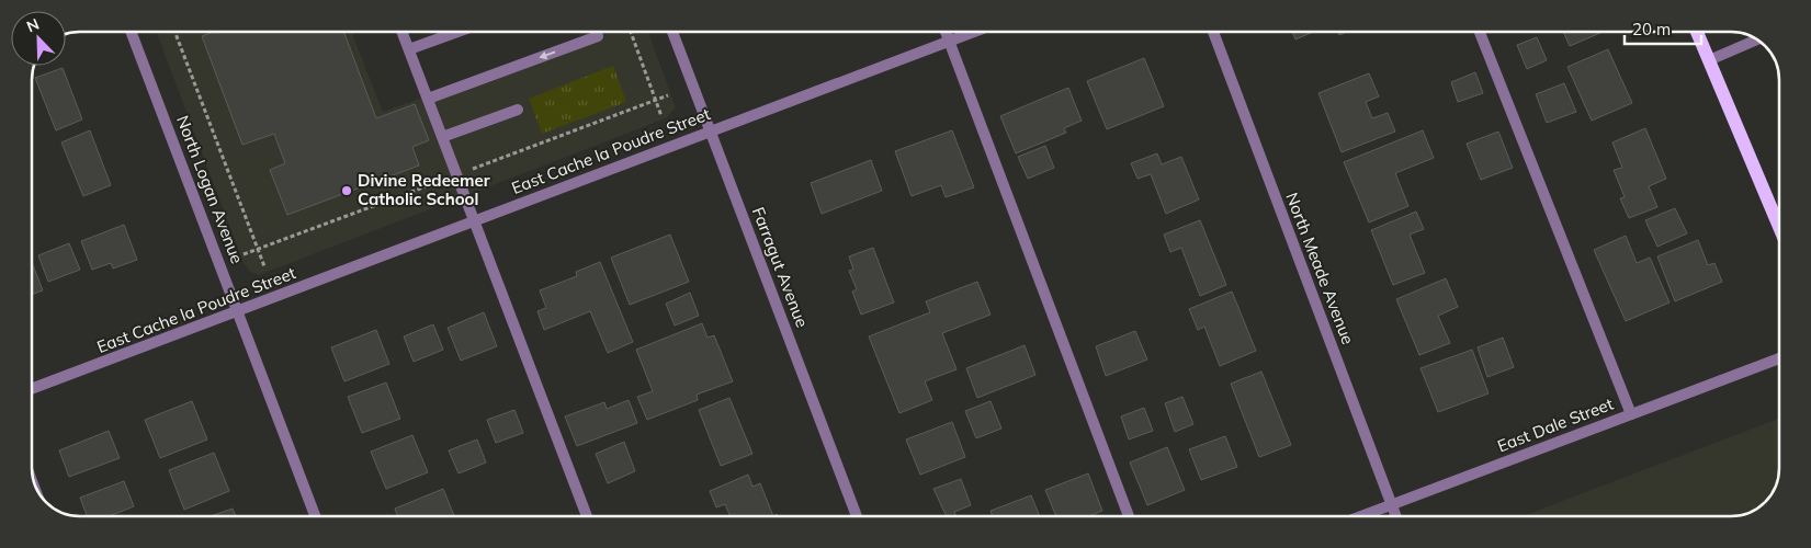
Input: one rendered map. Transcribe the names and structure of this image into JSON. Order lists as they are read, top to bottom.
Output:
{
  "streets": {
    "street": [
      "East Cache la Poudre Street",
      "North Logan Avenue",
      "Farragut Avenue",
      "North Meade Avenue",
      "East Dale Street"
    ]
  },
  "crossings": [
    ["East Cache la Poudre Street", "North Logan Avenue"],
    ["East Cache la Poudre Street", "Farragut Avenue"],
    ["North Meade Avenue", "East Dale Street"]
  ],
  "places": ["Divine Redeemer Catholic School"],
  "scale_bar": "20 m",
  "north": "top left"
}
